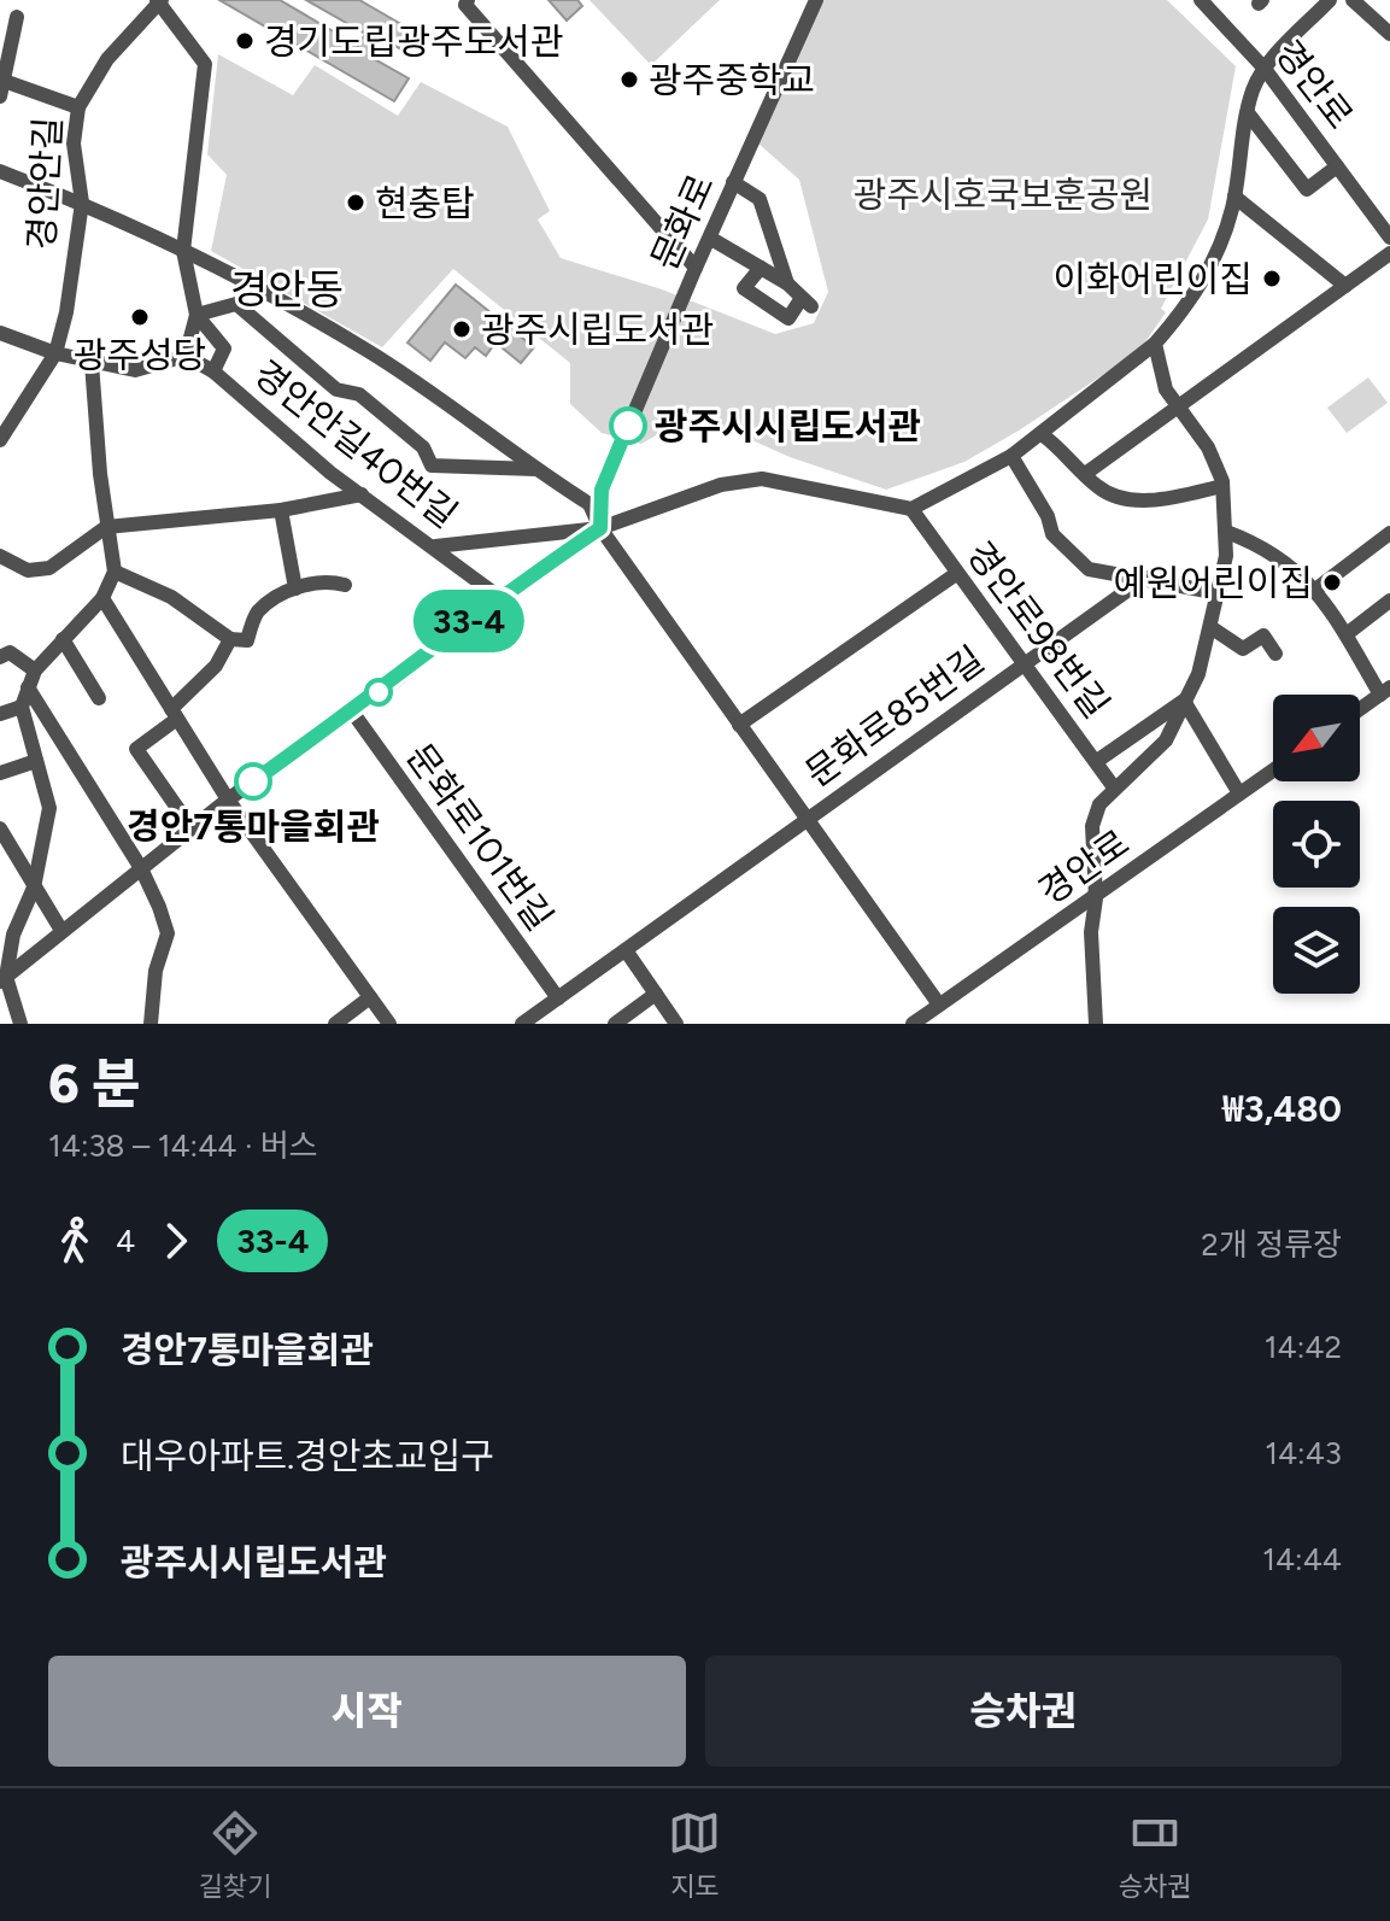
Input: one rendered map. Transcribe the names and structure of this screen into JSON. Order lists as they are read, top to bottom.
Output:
{
  "streets": {
    "street": [
      "경안로",
      "경안안길",
      "문화로",
      "경안안길40번길",
      "경안로98번길",
      "문화로85번길",
      "문화로101번길"
    ]
  },
  "crossings": [
    ["경안로", "문화로85번길"],
    ["경안안길", "문화로85번길"],
    ["문화로", "문화로85번길"],
    ["경안로98번길", "문화로85번길"]
  ],
  "districts": ["경안동"],
  "parks": ["광주시호국보훈공원"],
  "places": [
    "경기도립광주도서관",
    "광주중학교",
    "현충탑",
    "이화어린이집",
    "광주성당",
    "광주시립도서관",
    "광주시시립도서관",
    "예원어린이집",
    "경안7통마을회관"
  ],
  "lines": ["bus line 33-4"],
  "north": "bottom left",
  "page": {
    "on_map": "33-4",
    "heading": ["6 분", "14:38 – 14:44 · 버스", "₩3,480"],
    "legs": ["4", "33-4", "2개 정류장"],
    "list": [
      {
        "name": "경안7통마을회관",
        "value": "14:42"
      },
      {
        "name": "대우아파트.경안초교입구",
        "value": "14:43"
      },
      {
        "name": "광주시시립도서관",
        "value": "14:44"
      }
    ],
    "buttons": ["시작", "승차권"],
    "tabs": ["길찾기", "지도", "승차권"]
  }
}
